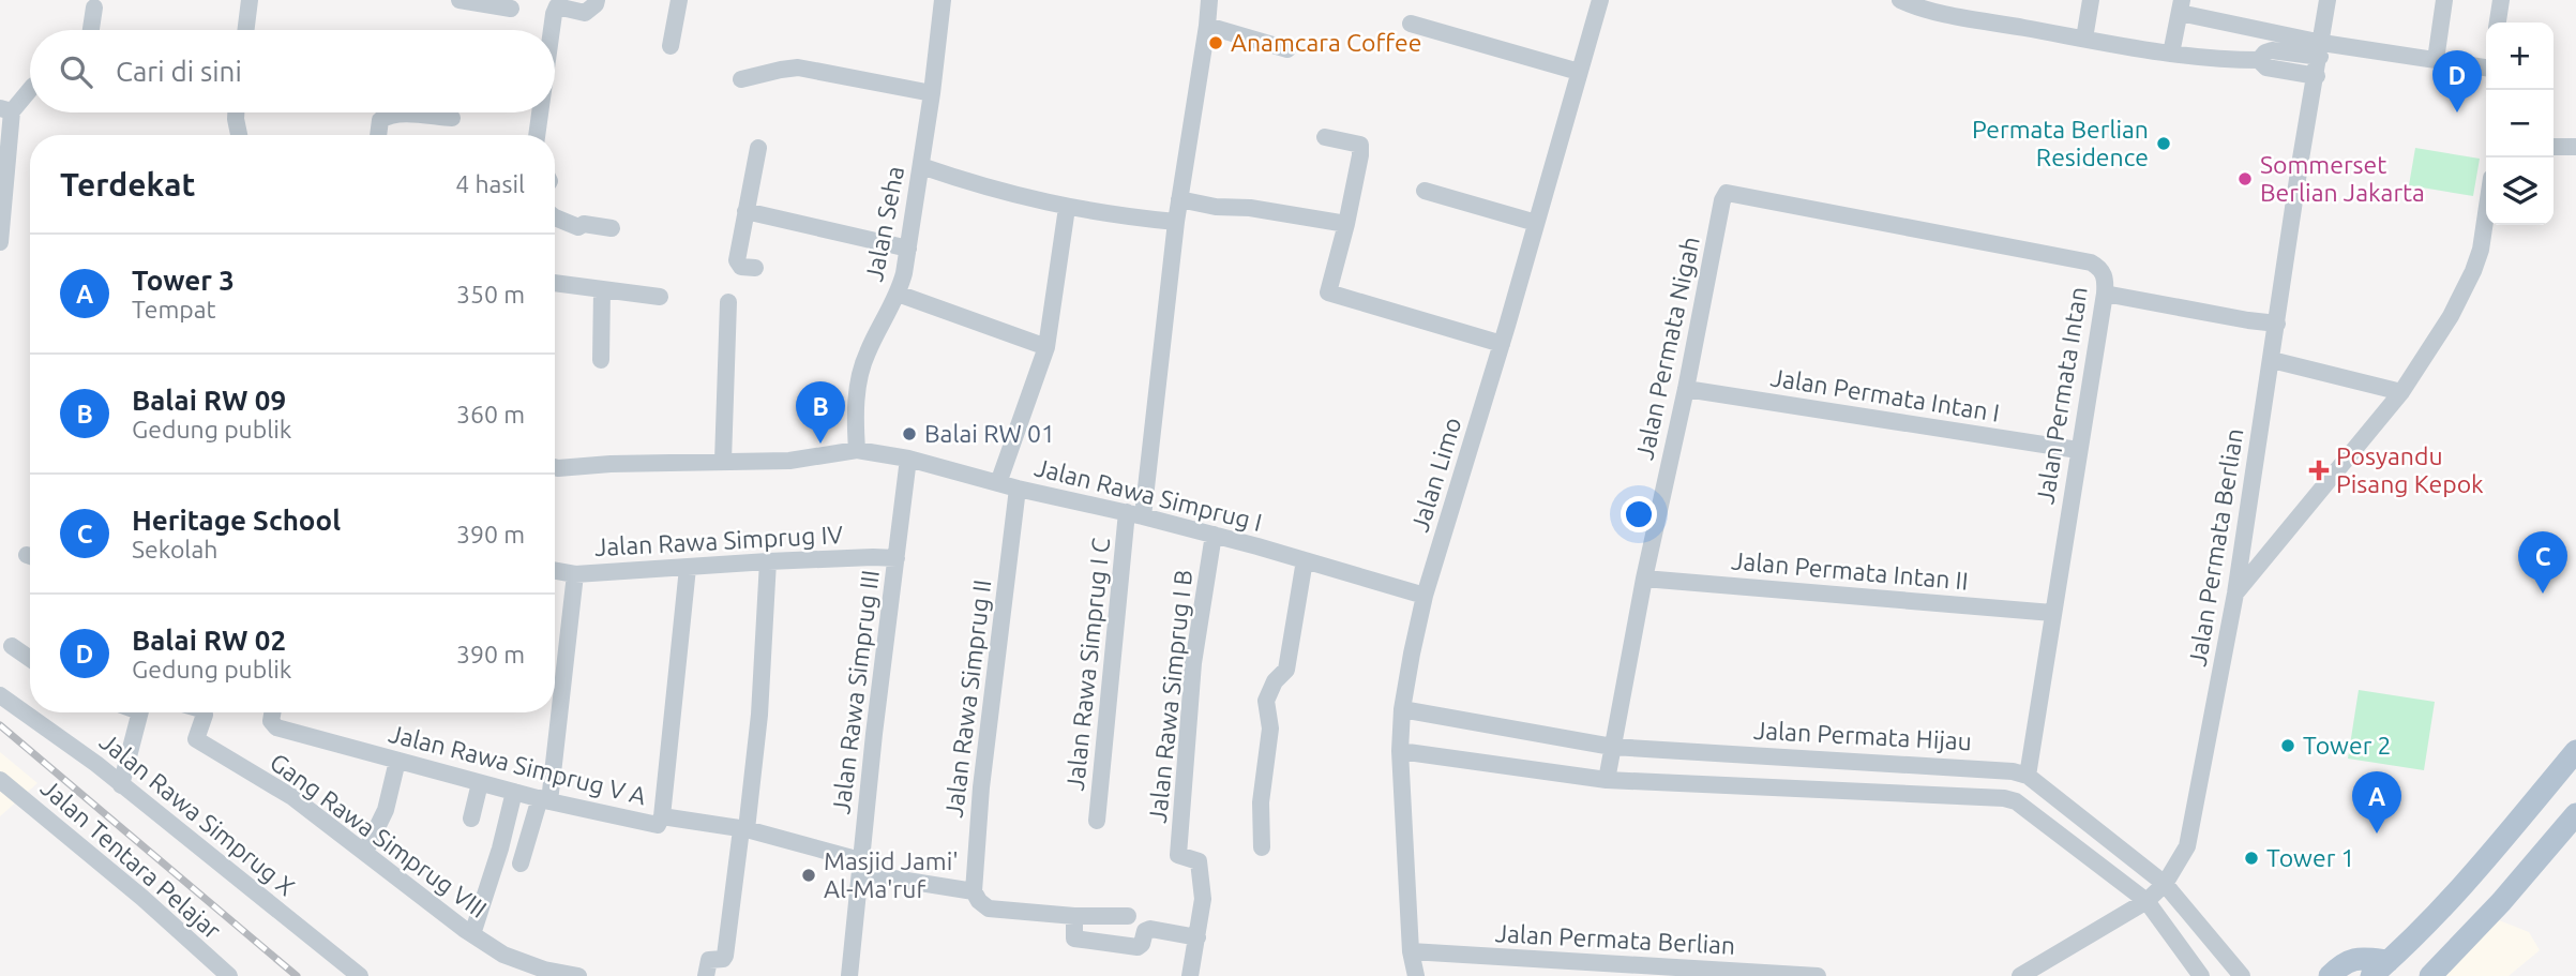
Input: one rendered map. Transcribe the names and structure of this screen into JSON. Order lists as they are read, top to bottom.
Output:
{
  "streets": {
    "street": [
      "Jalan Seha",
      "Jalan Permata Nigah",
      "Jalan Permata Intan I",
      "Jalan Permata Intan",
      "Jalan Limo",
      "Jalan Rawa Simprug I",
      "Jalan Rawa Simprug IV",
      "Jalan Permata Berlian",
      "Jalan Permata Intan II",
      "Jalan Rawa Simprug I C",
      "Jalan Rawa Simprug III",
      "Jalan Rawa Simprug I B",
      "Jalan Rawa Simprug II",
      "Jalan Permata Hijau",
      "Jalan Rawa Simprug V A",
      "Jalan Rawa Simprug X",
      "Gang Rawa Simprug VIII",
      "Jalan Tentara Pelajar"
    ]
  },
  "crossings": [
    ["Jalan Seha", "Jalan Rawa Simprug I"],
    ["Jalan Permata Nigah", "Jalan Permata Intan I"],
    ["Jalan Permata Nigah", "Jalan Permata Intan"],
    ["Jalan Permata Nigah", "Jalan Permata Intan II"],
    ["Jalan Permata Nigah", "Jalan Permata Hijau"],
    ["Jalan Permata Intan I", "Jalan Permata Intan"],
    ["Jalan Permata Intan", "Jalan Permata Intan II"],
    ["Jalan Permata Intan", "Jalan Permata Hijau"],
    ["Jalan Limo", "Jalan Rawa Simprug I"],
    ["Jalan Limo", "Jalan Permata Berlian"],
    ["Jalan Limo", "Jalan Permata Hijau"],
    ["Jalan Rawa Simprug I", "Jalan Rawa Simprug I C"],
    ["Jalan Rawa Simprug I", "Jalan Rawa Simprug III"],
    ["Jalan Rawa Simprug I", "Jalan Rawa Simprug I B"],
    ["Jalan Rawa Simprug I", "Jalan Rawa Simprug II"],
    ["Jalan Rawa Simprug IV", "Jalan Rawa Simprug III"],
    ["Jalan Permata Berlian", "Jalan Permata Hijau"]
  ],
  "places": {
    "other": [
      "Anamcara Coffee",
      "Permata Berlian Residence",
      "Sommerset Berlian Jakarta",
      "Balai RW 01",
      "Tower 2",
      "Tower 1",
      "Masjid Jami' Al-Ma'ruf"
    ],
    "health": ["Posyandu Pisang Kepok"]
  },
  "page": {
    "map_buttons": ["+", "−"],
    "search": "Cari di sini",
    "pins": [
      "D",
      "B",
      "C",
      "A"
    ],
    "heading": ["Terdekat", "4 hasil"],
    "list": [
      {
        "mark": "A",
        "name": "Tower 3",
        "note": "Tempat",
        "value": "350 m"
      },
      {
        "mark": "B",
        "name": "Balai RW 09",
        "note": "Gedung publik",
        "value": "360 m"
      },
      {
        "mark": "C",
        "name": "Heritage School",
        "note": "Sekolah",
        "value": "390 m"
      },
      {
        "mark": "D",
        "name": "Balai RW 02",
        "note": "Gedung publik",
        "value": "390 m"
      }
    ]
  }
}
